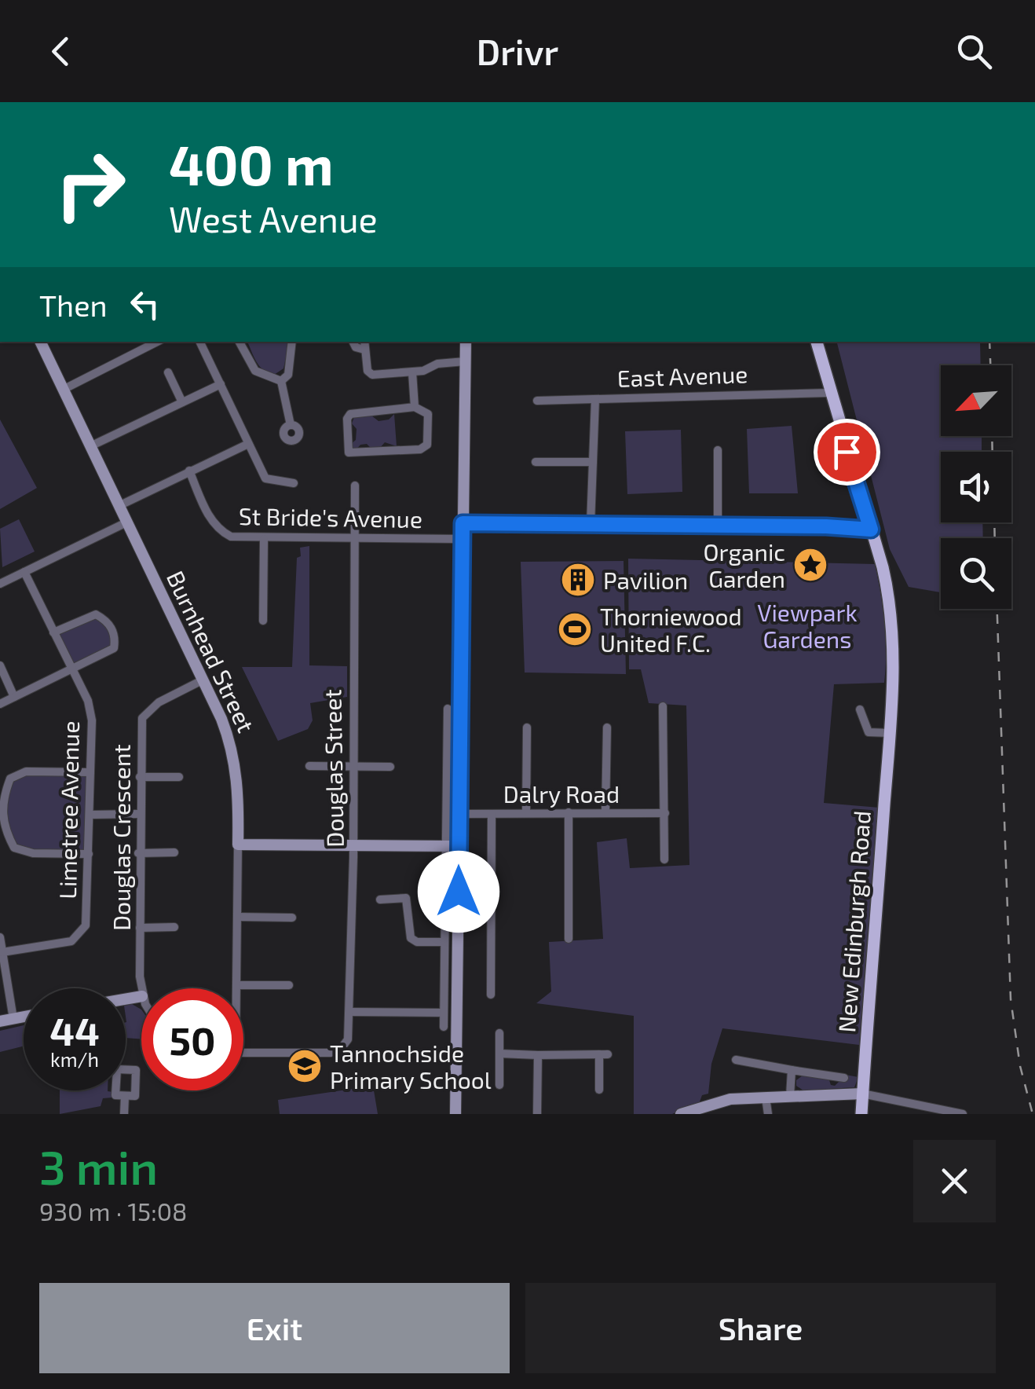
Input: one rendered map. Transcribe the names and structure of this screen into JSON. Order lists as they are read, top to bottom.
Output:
{
  "streets": {
    "main road": ["New Edinburgh Road"],
    "street": [
      "East Avenue",
      "St Bride's Avenue",
      "Burnhead Street",
      "Douglas Street",
      "Dalry Road",
      "Limetree Avenue",
      "Douglas Crescent"
    ]
  },
  "crossings": [
    ["East Avenue", "New Edinburgh Road"],
    ["St Bride's Avenue", "Douglas Street"],
    ["Burnhead Street", "Douglas Crescent"]
  ],
  "parks": ["Viewpark Gardens"],
  "places": {
    "place": ["Organic Garden"],
    "building": ["Pavilion"],
    "sports": ["Thorniewood United F.C."],
    "school or university": ["Tannochside Primary School"]
  },
  "north": "bottom left",
  "page": {
    "header": "Drivr",
    "turn": ["400 m", "West Avenue"],
    "then": "Then",
    "speed": "44 km/h",
    "limit": "50",
    "heading": ["3 min", "930 m · 15:08"],
    "buttons": ["Exit", "Share"]
  }
}
